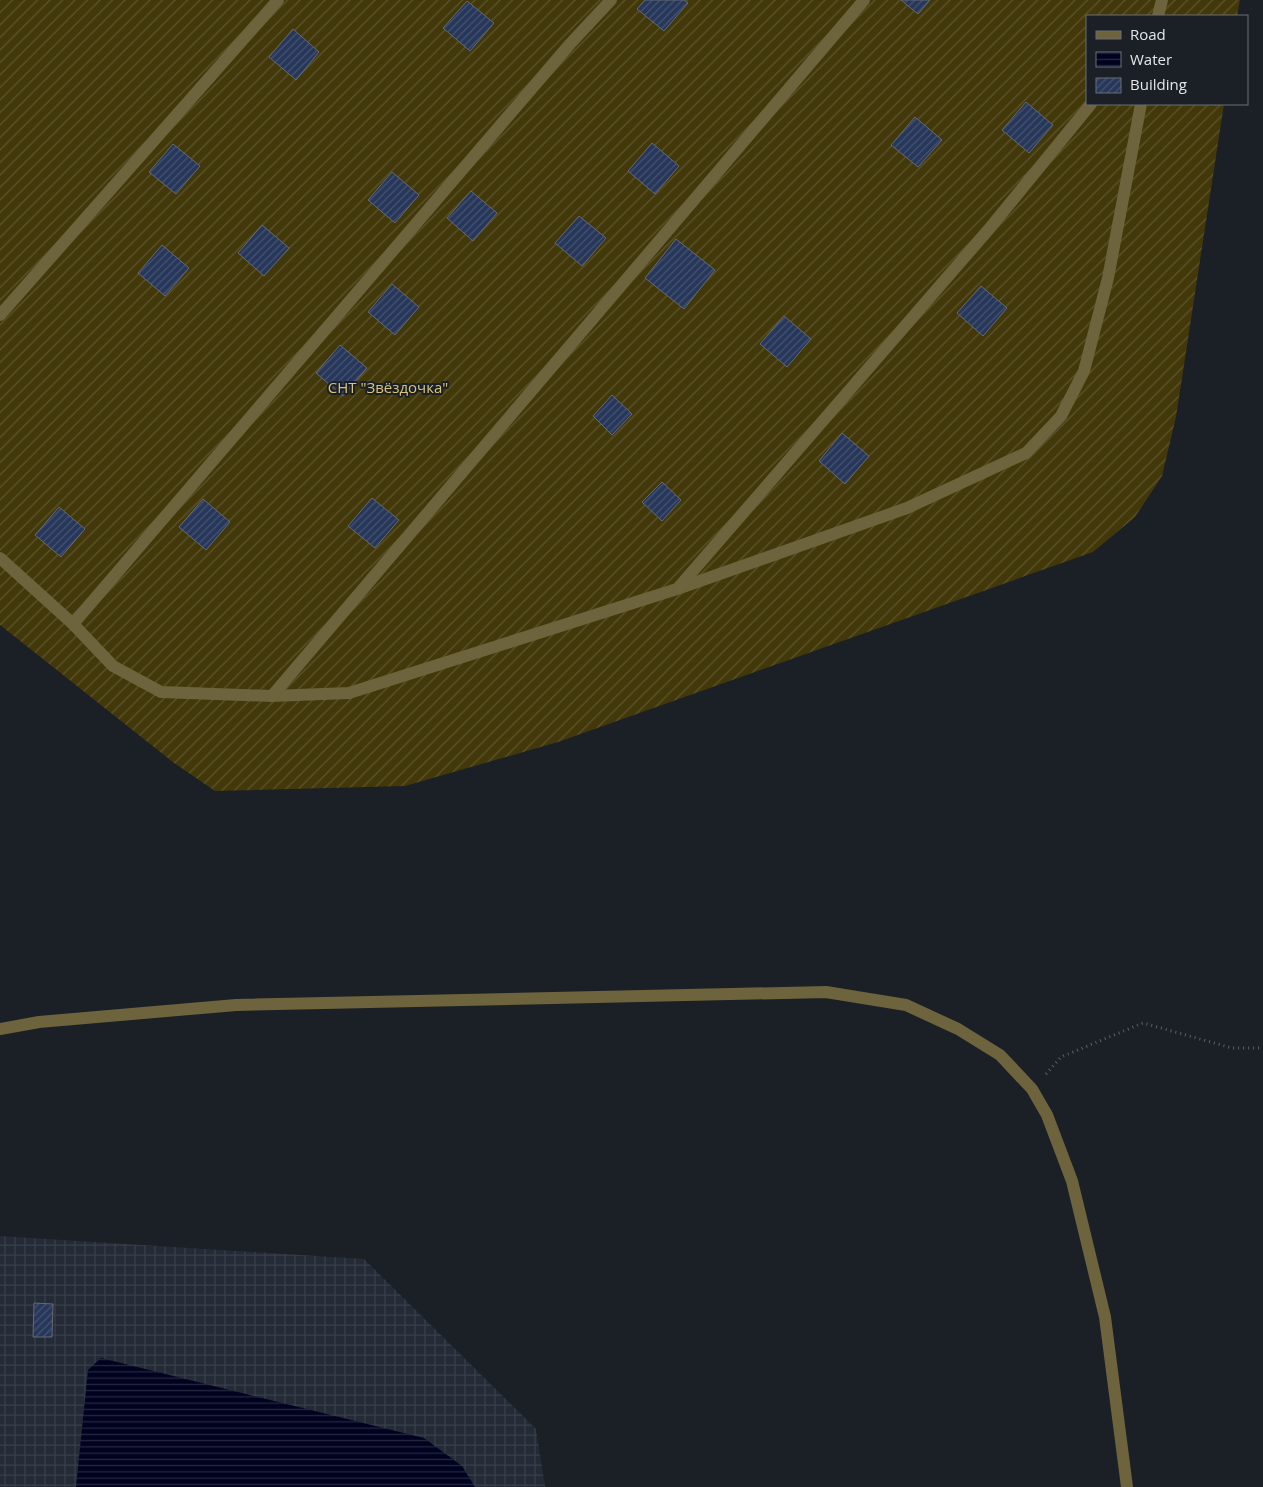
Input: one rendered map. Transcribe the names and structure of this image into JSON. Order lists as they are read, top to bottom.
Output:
{
  "parks": ["СНТ \"Звёздочка\""],
  "legend": ["Road", "Water", "Building"]
}
